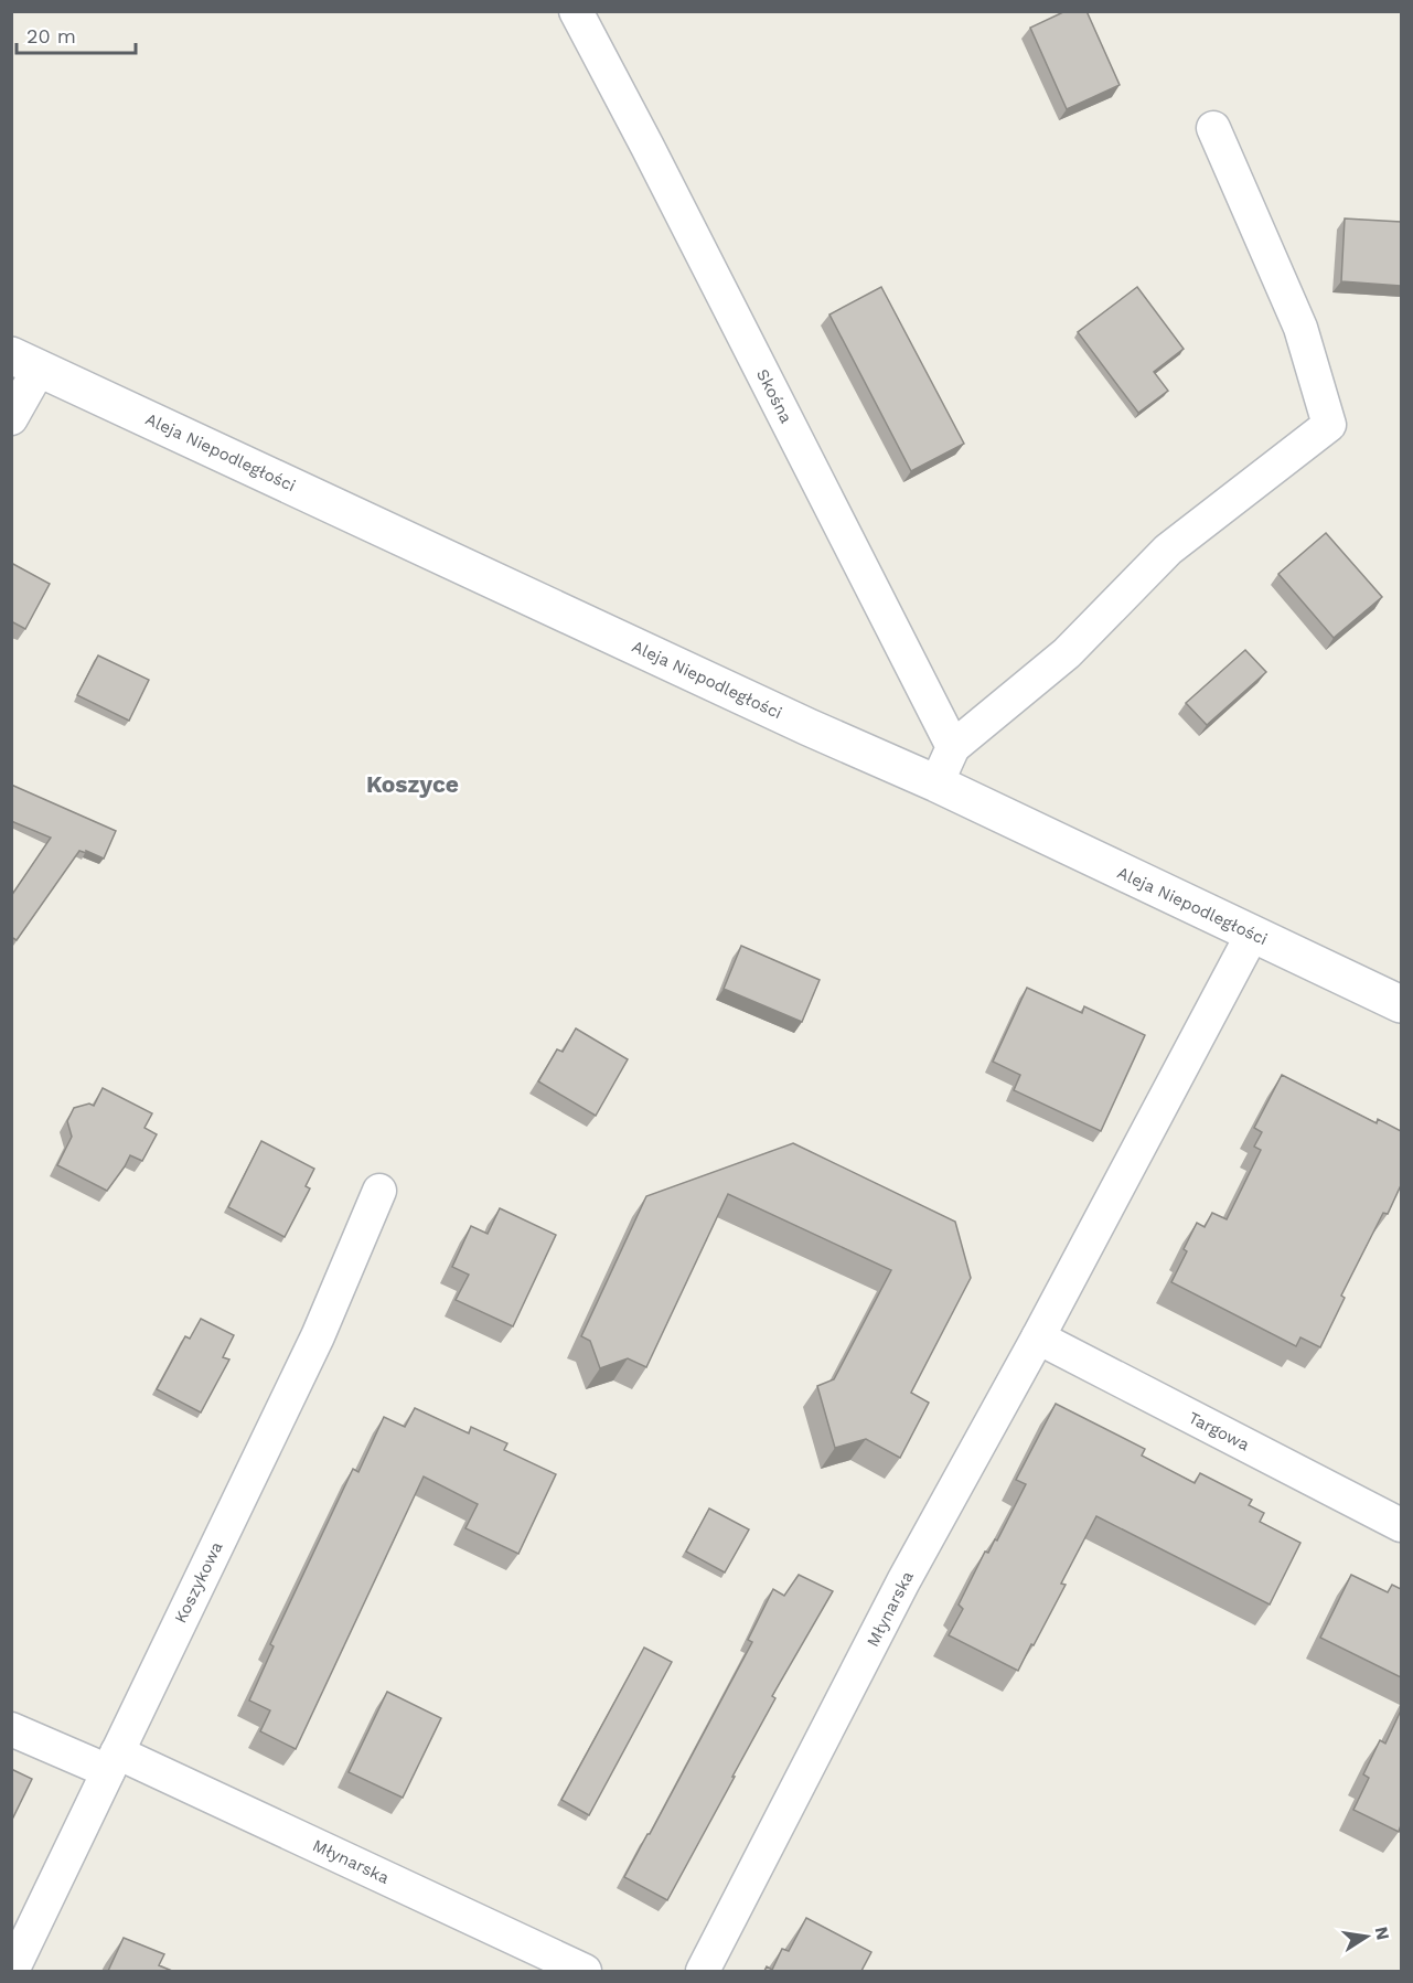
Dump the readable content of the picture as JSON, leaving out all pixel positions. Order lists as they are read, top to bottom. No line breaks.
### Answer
{"streets":{"street":["Skośna","Aleja Niepodległości","Targowa","Koszykowa","Młynarska"]},"crossings":[["Aleja Niepodległości","Młynarska"],["Targowa","Młynarska"],["Koszykowa","Młynarska"]],"districts":["Koszyce"],"scale_bar":"20 m","north":"right"}
